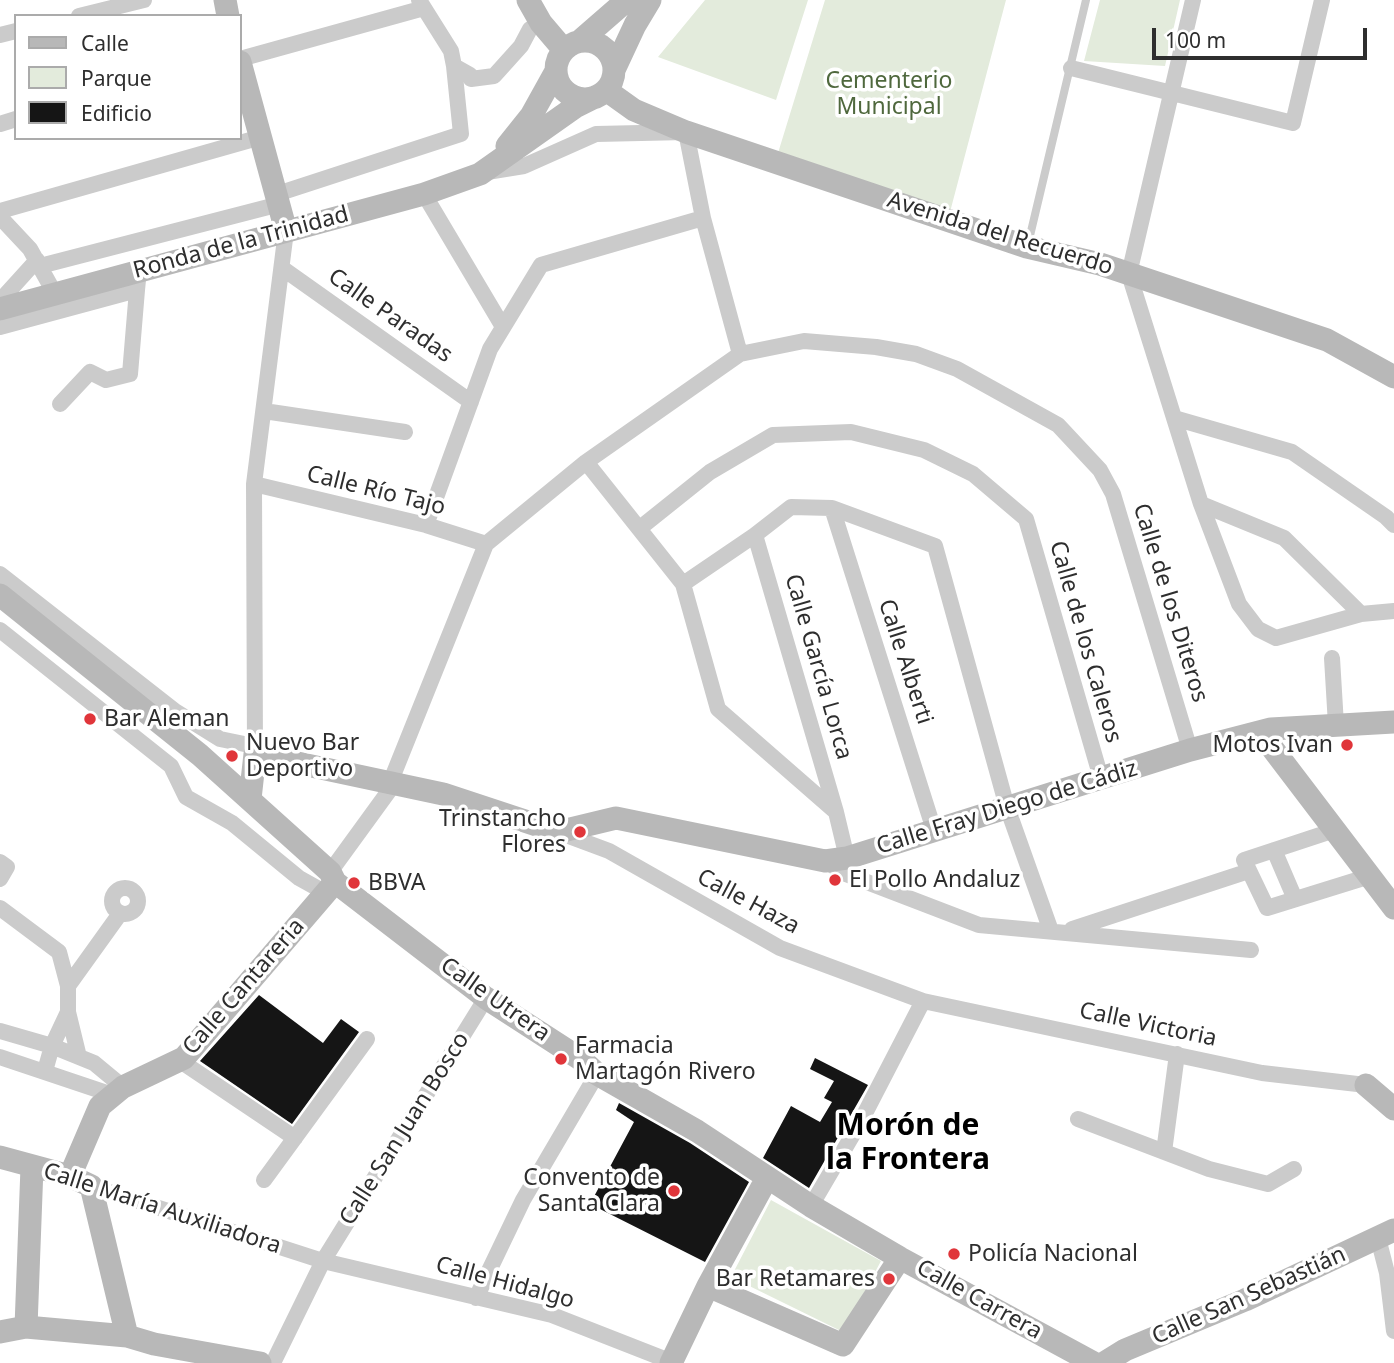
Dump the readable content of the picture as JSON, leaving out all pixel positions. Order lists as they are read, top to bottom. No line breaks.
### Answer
{"streets":{"street":["Avenida del Recuerdo","Ronda de la Trinidad","Calle Paradas","Calle Río Tajo","Calle de los Diteros","Calle de los Caleros","Calle Alberti","Calle García Lorca","Calle Fray Diego de Cádiz","Calle Haza","Calle Cantareria","Calle Utrera","Calle Victoria","Calle San Juan Bosco","Calle María Auxiliadora","Calle Hidalgo","Calle San Sebastián","Calle Carrera"]},"crossings":[["Avenida del Recuerdo","Ronda de la Trinidad"],["Calle de los Diteros","Calle Fray Diego de Cádiz"],["Calle de los Caleros","Calle Fray Diego de Cádiz"],["Calle Alberti","Calle Fray Diego de Cádiz"],["Calle García Lorca","Calle Fray Diego de Cádiz"],["Calle Fray Diego de Cádiz","Calle Haza"],["Calle Haza","Calle Victoria"],["Calle Cantareria","Calle Utrera"],["Calle Cantareria","Calle María Auxiliadora"],["Calle Utrera","Calle San Juan Bosco"],["Calle Utrera","Calle Carrera"],["Calle San Juan Bosco","Calle María Auxiliadora"],["Calle San Juan Bosco","Calle Hidalgo"],["Calle María Auxiliadora","Calle Hidalgo"]],"districts":["Morón de la Frontera"],"parks":["Cementerio Municipal"],"places":["Bar Aleman","Motos Ivan","Nuevo Bar Deportivo","Trinstancho Flores","El Pollo Andaluz","BBVA","Farmacia Martagón Rivero","Convento de Santa Clara","Policía Nacional","Bar Retamares"],"legend":["Calle","Parque","Edificio"],"scale_bar":"100 m"}
